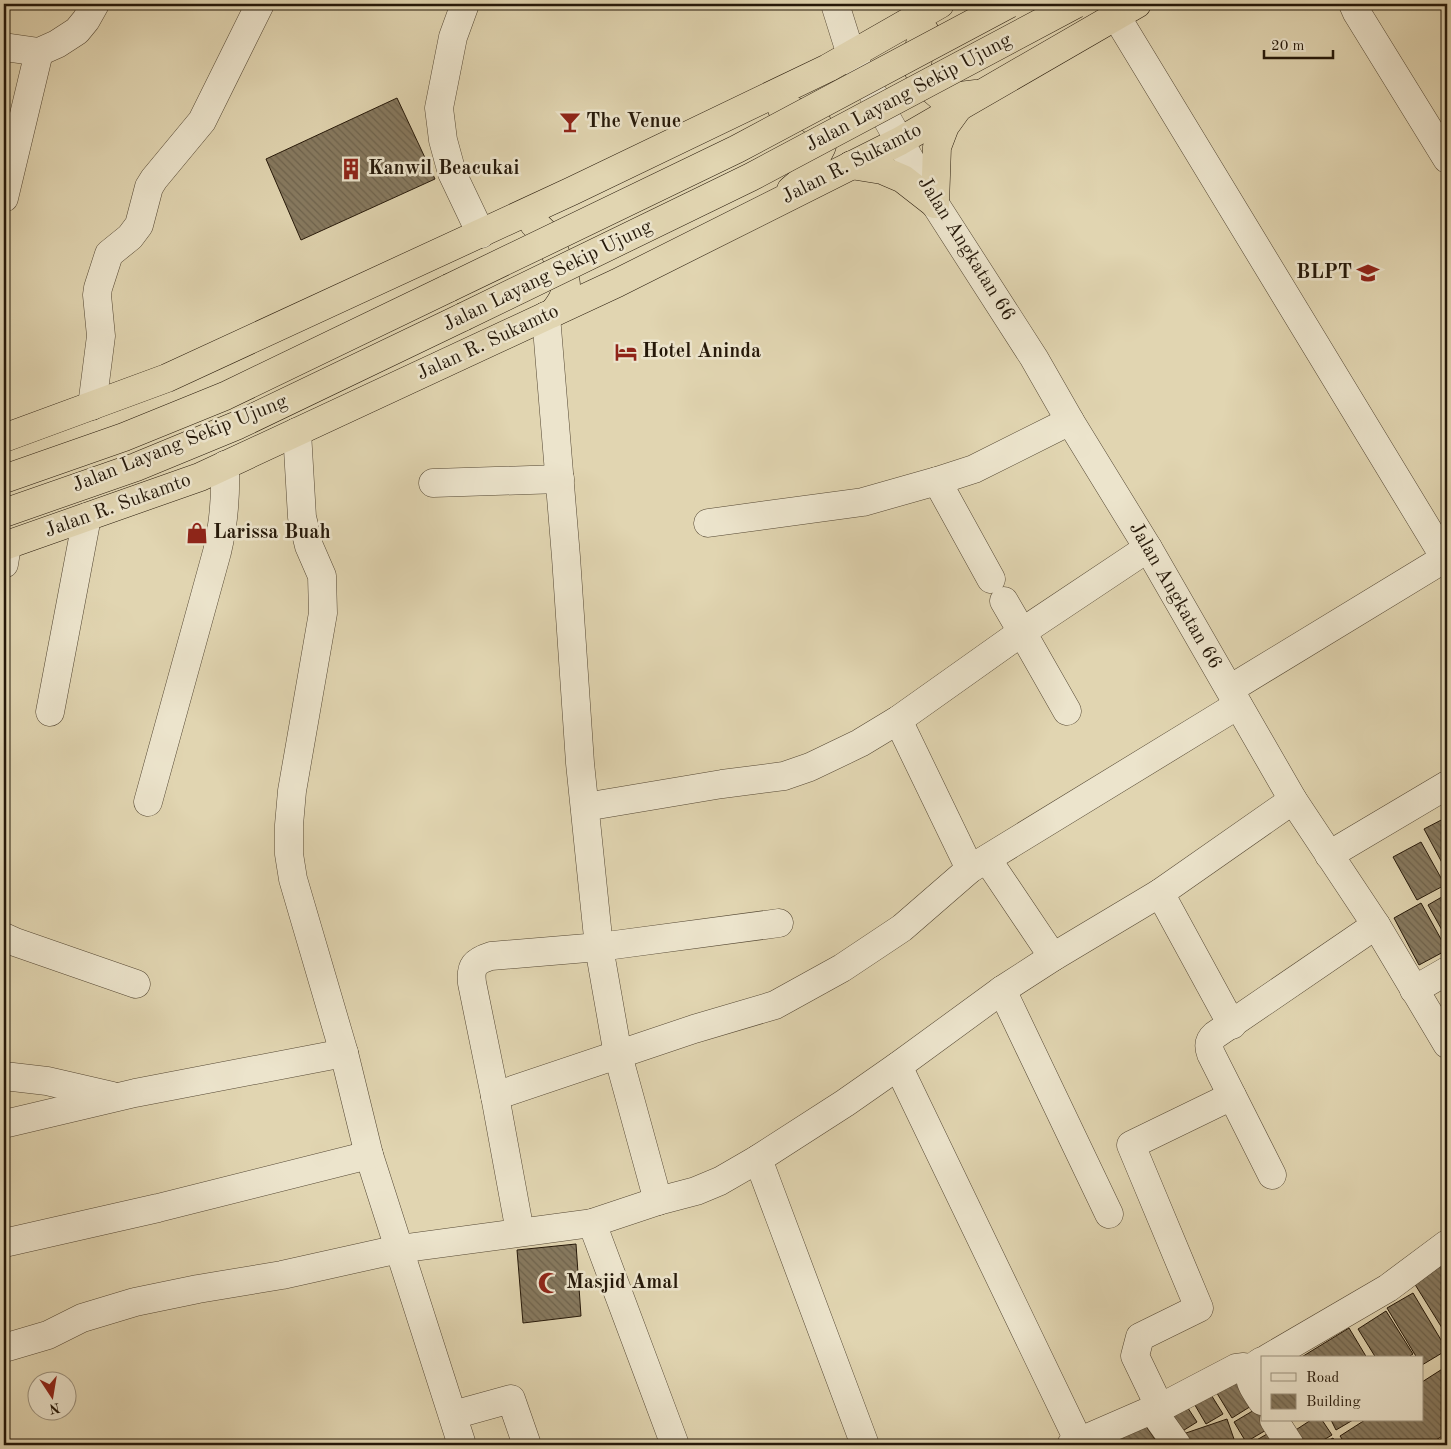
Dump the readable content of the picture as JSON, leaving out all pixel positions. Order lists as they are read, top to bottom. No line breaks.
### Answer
{"streets":{"highway":["Jalan Layang Sekip Ujung","Jalan R. Sukamto"],"street":["Jalan Angkatan 66"]},"crossings":[["Jalan R. Sukamto","Jalan Angkatan 66"]],"places":{"bar":["The Venue"],"building":["Kanwil Beacukai"],"school or university":["BLPT"],"hotel":["Hotel Aninda"],"shop":["Larissa Buah"],"mosque":["Masjid Amal"]},"legend":["Road","Building"],"scale_bar":"20 m","north":"bottom"}
